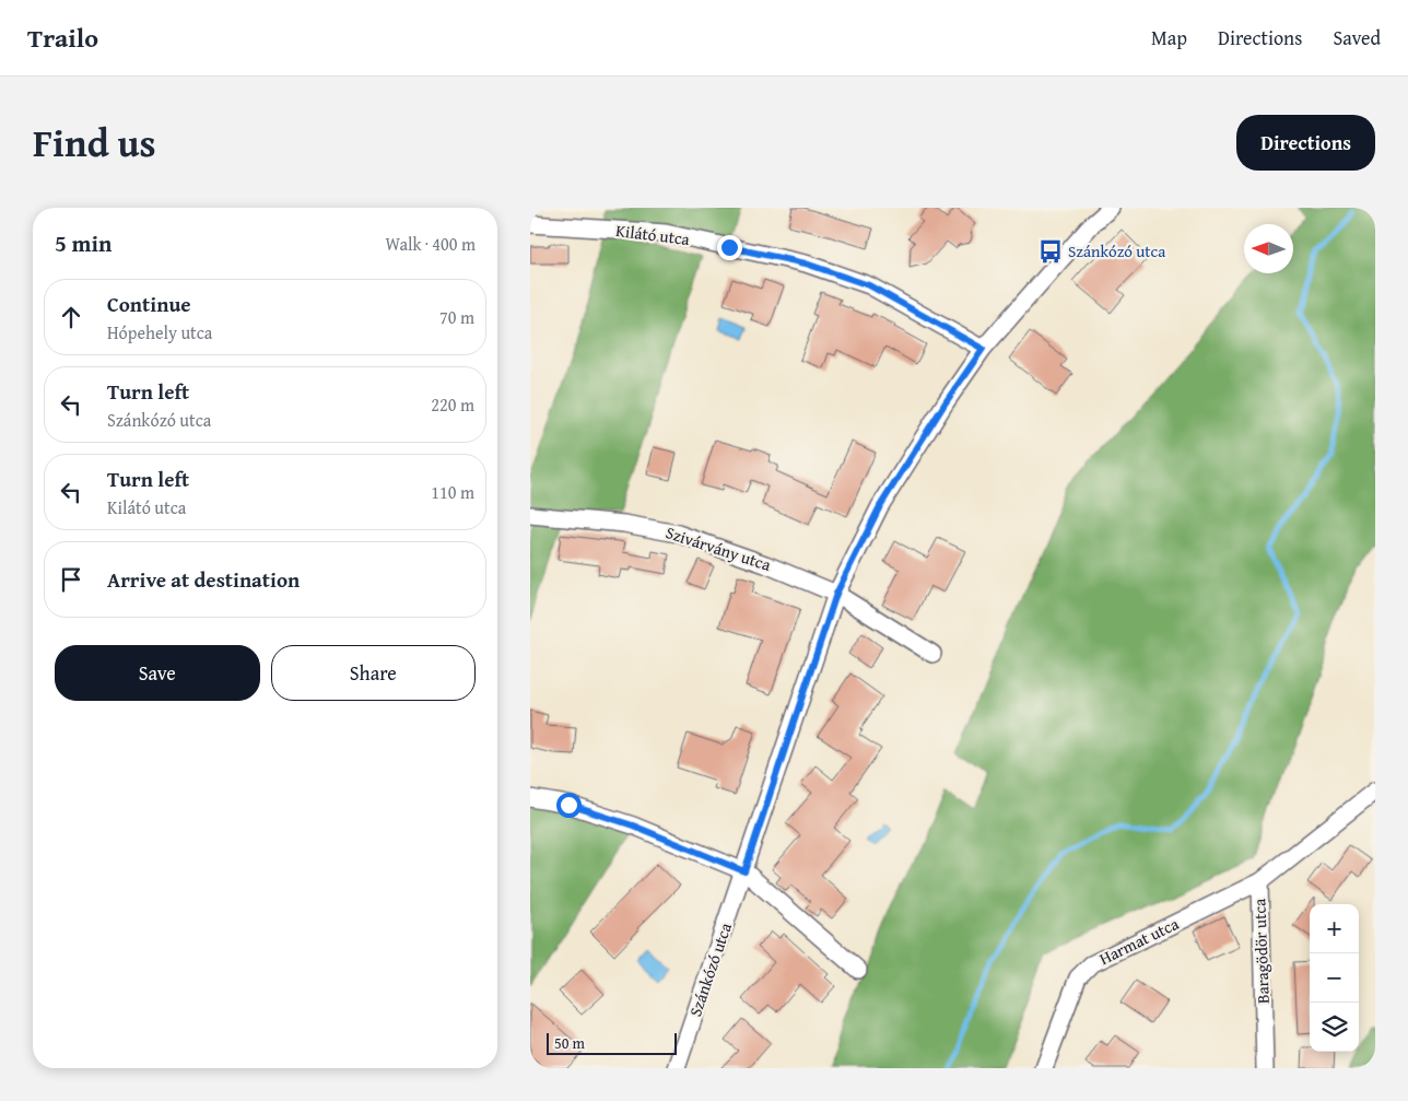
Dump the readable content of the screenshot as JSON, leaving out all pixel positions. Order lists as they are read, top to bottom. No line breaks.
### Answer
{"streets":{"street":["Kilátó utca","Szivárvány utca","Harmat utca","Baragödör utca","Szánkózó utca"]},"crossings":[["Kilátó utca","Szánkózó utca"],["Szivárvány utca","Szánkózó utca"],["Harmat utca","Baragödör utca"]],"places":{"bus stop":["Szánkózó utca"]},"scale_bar":"50 m","north":"left","page":{"header":"Trailo","nav":["Map","Directions","Saved"],"title":"Find us","buttons":["Directions",["Save","Share"]],"heading":["5 min","Walk · 400 m"],"list":[["Continue","Hópehely utca","70 m"],["Turn left","Szánkózó utca","220 m"],["Turn left","Kilátó utca","110 m"],"Arrive at destination"],"map_buttons":["+","−"],"scale":"50 m"}}
